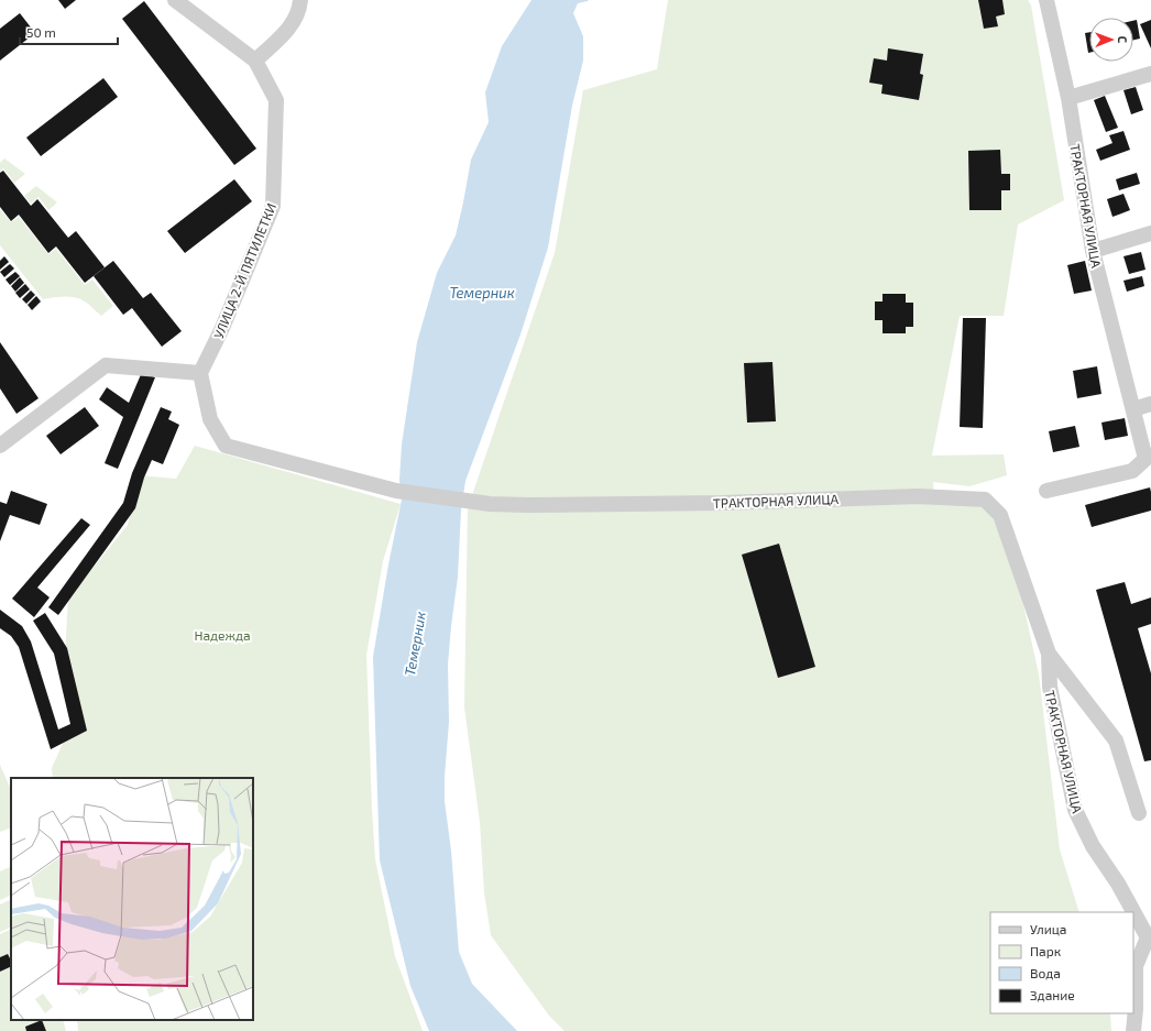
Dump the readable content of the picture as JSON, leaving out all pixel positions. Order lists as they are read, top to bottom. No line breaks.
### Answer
{"streets":{"street":["ТРАКТОРНАЯ УЛИЦА","УЛИЦА 2-Й ПЯТИЛЕТКИ"]},"crossings":[["ТРАКТОРНАЯ УЛИЦА","УЛИЦА 2-Й ПЯТИЛЕТКИ"]],"water":["Темерник"],"parks":["Надежда"],"legend":["Улица","Парк","Вода","Здание"],"scale_bar":"50 m","north":"right"}
